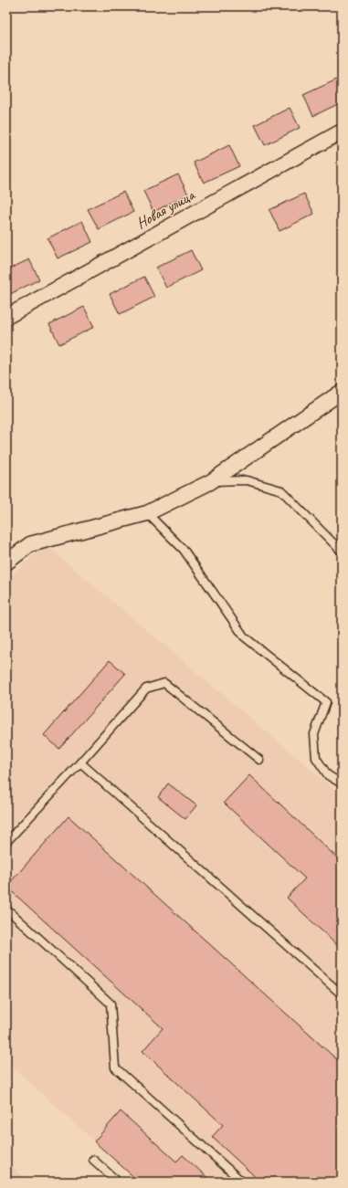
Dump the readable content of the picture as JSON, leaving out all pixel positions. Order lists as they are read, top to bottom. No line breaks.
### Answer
{"streets":{"street":["Новая улица"]}}
